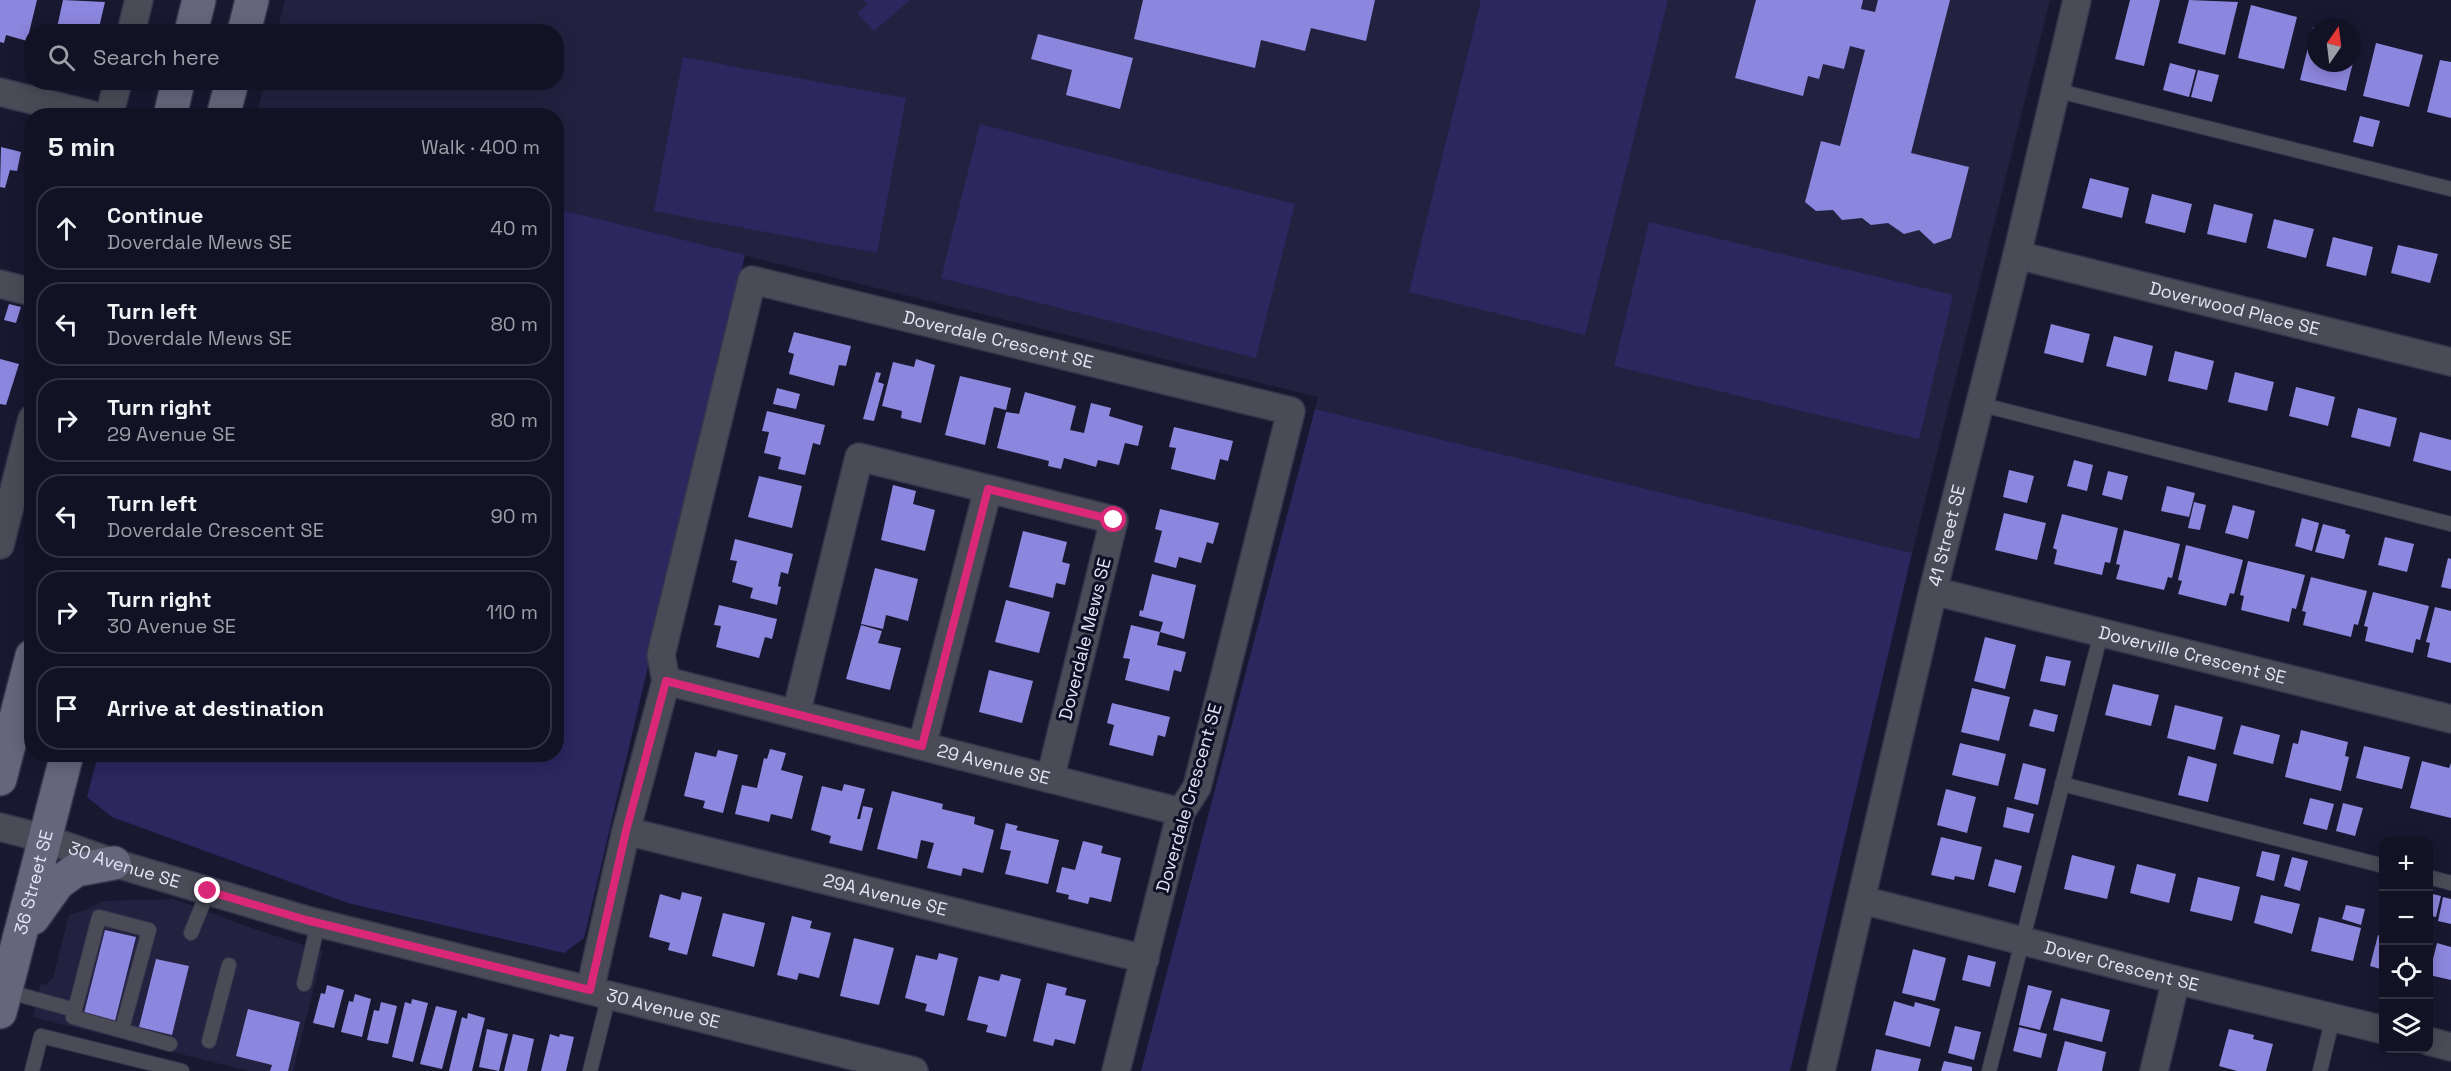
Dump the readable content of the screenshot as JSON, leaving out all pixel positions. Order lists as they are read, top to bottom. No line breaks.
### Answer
{"streets":{"main road":["36 Street SE"],"street":["Doverwood Place SE","Doverdale Crescent SE","41 Street SE","Doverdale Mews SE","Doverville Crescent SE","29 Avenue SE","30 Avenue SE","29A Avenue SE","Dover Crescent SE"]},"crossings":[["Doverwood Place SE","41 Street SE"],["Doverdale Crescent SE","29 Avenue SE"],["Doverdale Crescent SE","30 Avenue SE"],["Doverdale Crescent SE","29A Avenue SE"],["41 Street SE","Doverville Crescent SE"],["41 Street SE","Dover Crescent SE"],["Doverdale Mews SE","29 Avenue SE"],["30 Avenue SE","36 Street SE"]],"north":"top","page":{"search":"Search here","heading":["5 min","Walk · 400 m"],"list":[["Continue","Doverdale Mews SE","40 m"],["Turn left","Doverdale Mews SE","80 m"],["Turn right","29 Avenue SE","80 m"],["Turn left","Doverdale Crescent SE","90 m"],["Turn right","30 Avenue SE","110 m"],"Arrive at destination"],"map_buttons":["+","−"]}}
